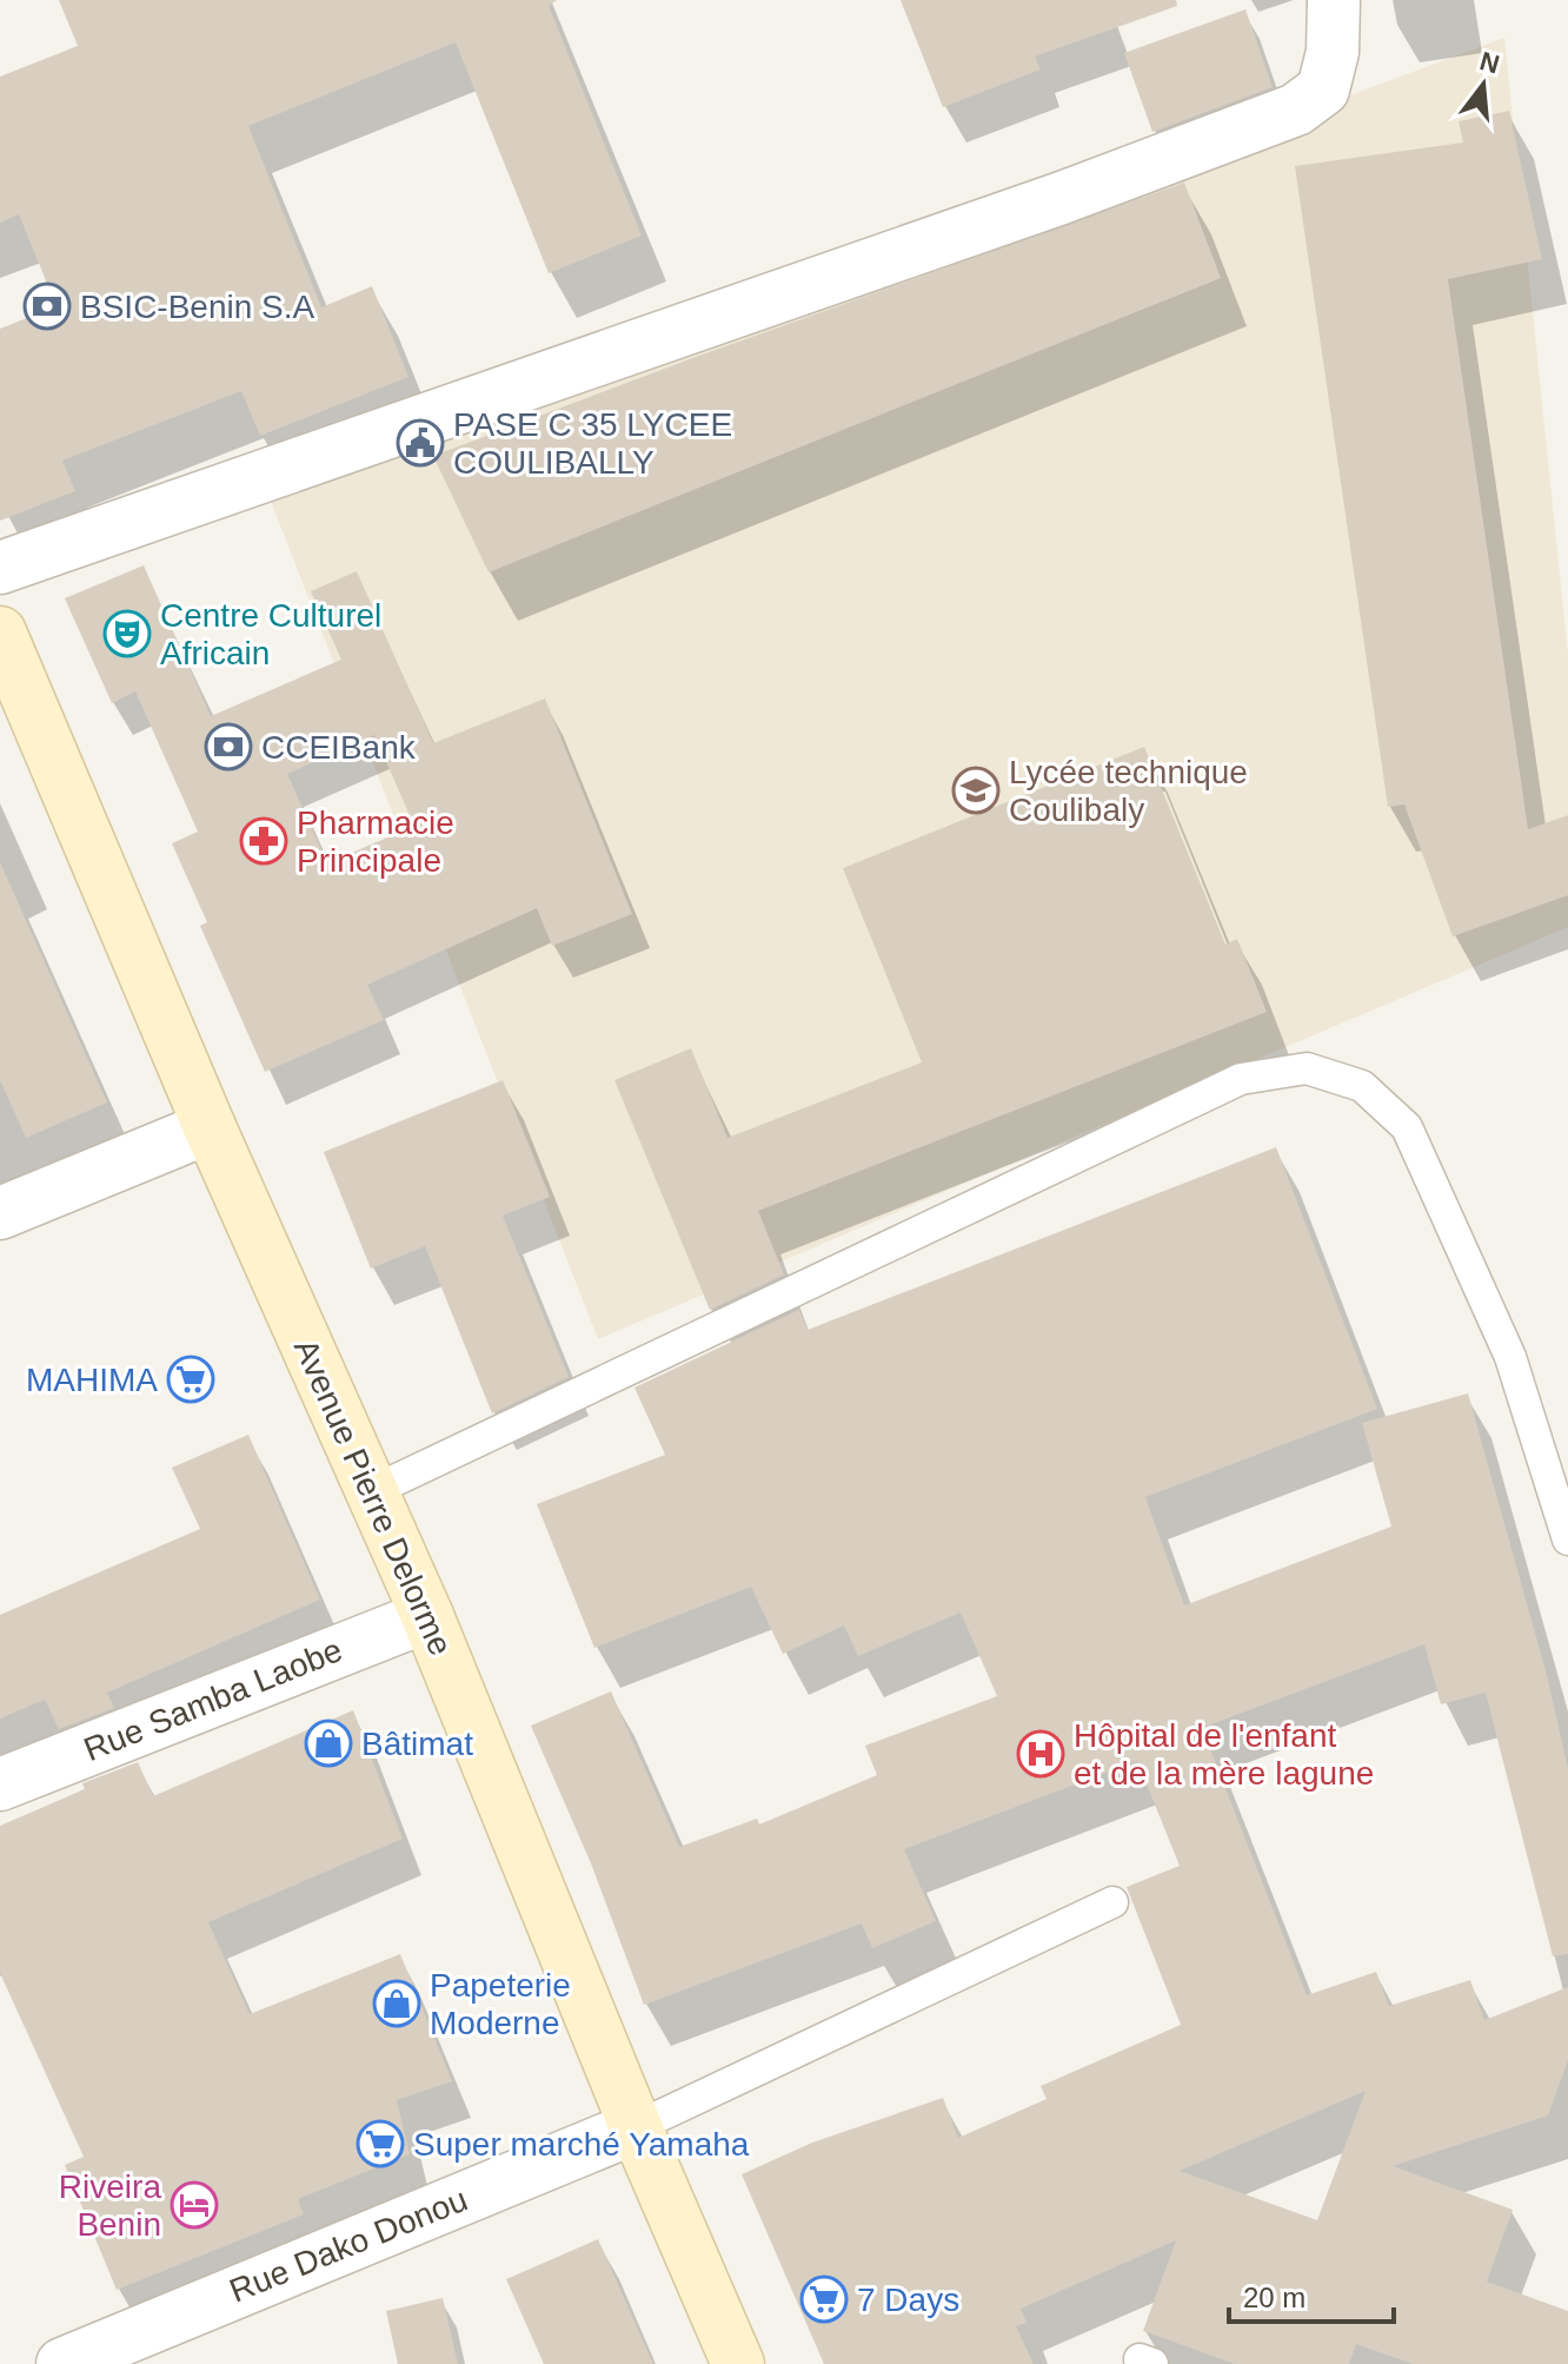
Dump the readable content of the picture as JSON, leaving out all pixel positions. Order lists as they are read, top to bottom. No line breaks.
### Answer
{"streets":{"main road":["Avenue Pierre Delorme"],"street":["Rue Samba Laobe","Rue Dako Donou"]},"crossings":[["Avenue Pierre Delorme","Rue Samba Laobe"],["Avenue Pierre Delorme","Rue Dako Donou"]],"places":{"bank":["BSIC-Benin S.A","CCEIBank"],"public building":["PASE C 35 LYCEE COULIBALLY"],"theatre":["Centre Culturel Africain"],"school or university":["Lycée technique Coulibaly"],"pharmacy":["Pharmacie Principale"],"supermarket":["MAHIMA","Super marché Yamaha","7 Days"],"shop":["Bâtimat","Papeterie Moderne"],"hospital":["Hôpital de l'enfant et de la mère lagune"],"hotel":["Riveira Benin"]},"scale_bar":"20 m","north":"top"}
